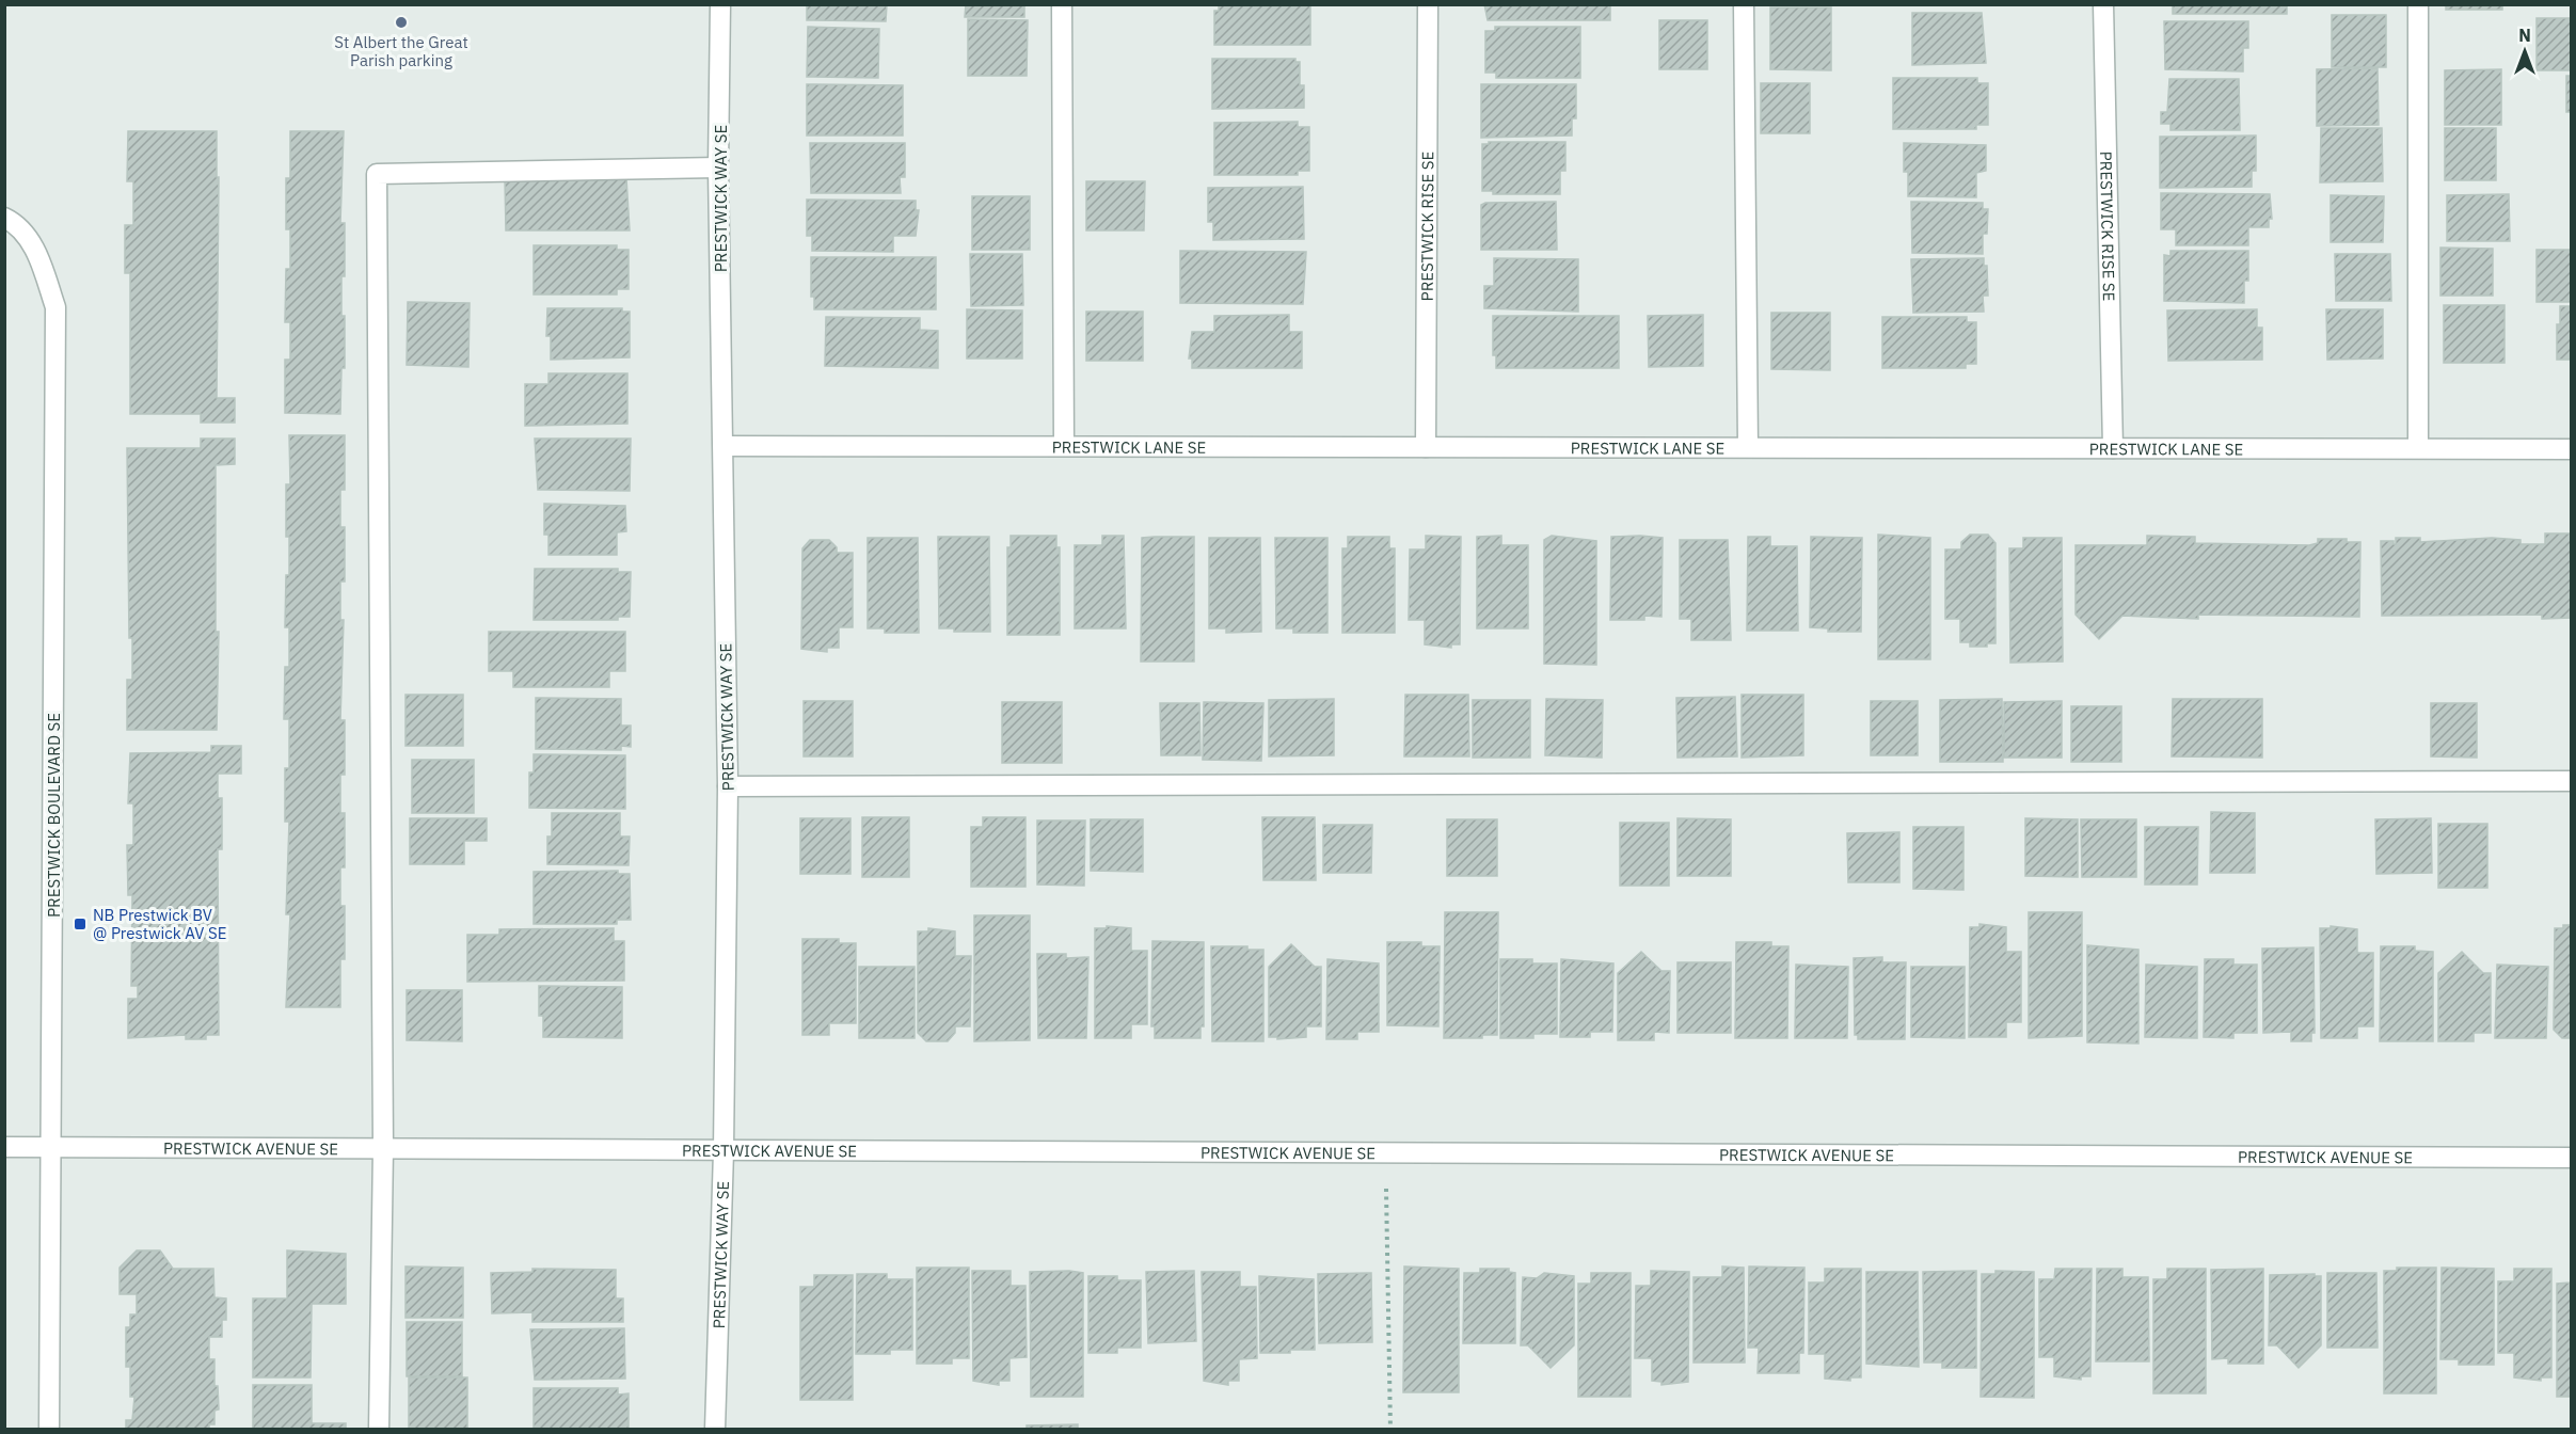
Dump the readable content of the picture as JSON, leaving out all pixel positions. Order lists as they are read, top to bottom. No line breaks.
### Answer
{"streets":{"street":["PRESTWICK WAY SE","PRESTWICK RISE SE","PRESTWICK LANE SE","PRESTWICK BOULEVARD SE","PRESTWICK AVENUE SE"]},"crossings":[["PRESTWICK WAY SE","PRESTWICK LANE SE"],["PRESTWICK WAY SE","PRESTWICK AVENUE SE"],["PRESTWICK RISE SE","PRESTWICK LANE SE"],["PRESTWICK BOULEVARD SE","PRESTWICK AVENUE SE"]],"places":{"other":["St Albert the Great Parish parking"],"transit":["NB Prestwick BV @ Prestwick AV SE"]},"north":"top"}
